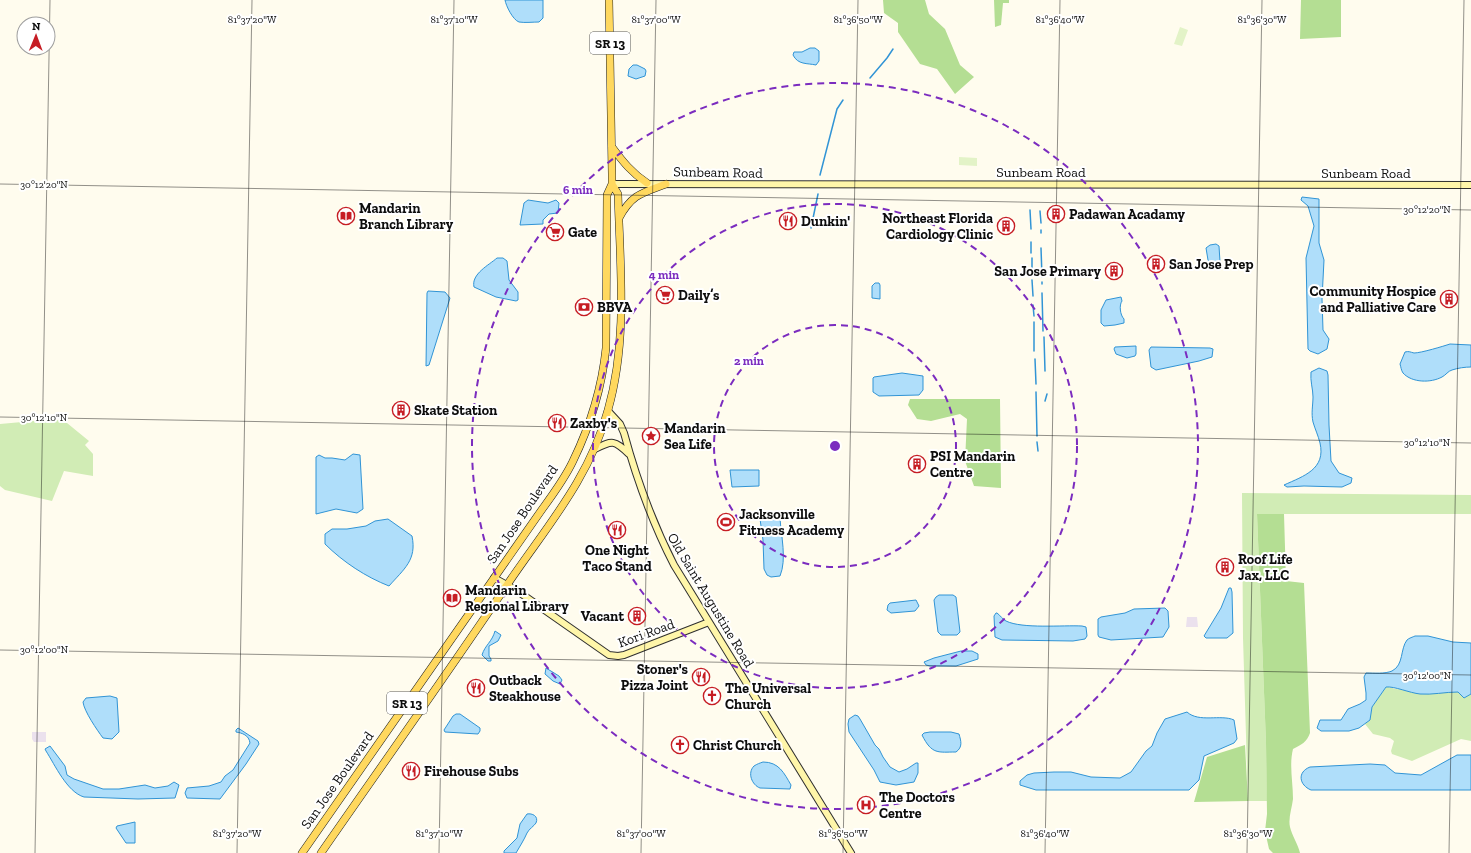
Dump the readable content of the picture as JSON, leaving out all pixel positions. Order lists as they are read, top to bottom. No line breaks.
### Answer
{"streets":{"main road":["SR 13","San Jose Boulevard"],"street":["Sunbeam Road","Old Saint Augustine Road","Kori Road"]},"crossings":[["Sunbeam Road","San Jose Boulevard"],["San Jose Boulevard","Old Saint Augustine Road"],["San Jose Boulevard","Kori Road"],["Old Saint Augustine Road","Kori Road"]],"places":{"building":["Padawan Acadamy","Northeast Florida Cardiology Clinic","San Jose Prep","San Jose Primary","Community Hospice and Palliative Care","Skate Station","PSI Mandarin Centre","Roof Life Jax, LLC","Vacant"],"library":["Mandarin Branch Library","Mandarin Regional Library"],"restaurant":["Dunkin'","Zaxby's","One Night Taco Stand","Stoner's Pizza Joint","Outback Steakhouse","Firehouse Subs"],"supermarket":["Gate","Daily’s"],"bank":["BBVA"],"place":["Mandarin Sea Life"],"sports":["Jacksonville Fitness Academy"],"church":["The Universal Church","Christ Church"],"hospital":["The Doctors Centre"]},"north":"top","coordinates":["81°37'20\"W","81°37'10\"W","81°37'00\"W","81°36'50\"W","81°36'40\"W","81°36'30\"W","30°12'20\"N","30°12'10\"N","30°12'00\"N"],"rings":["6 min","4 min","2 min"]}
